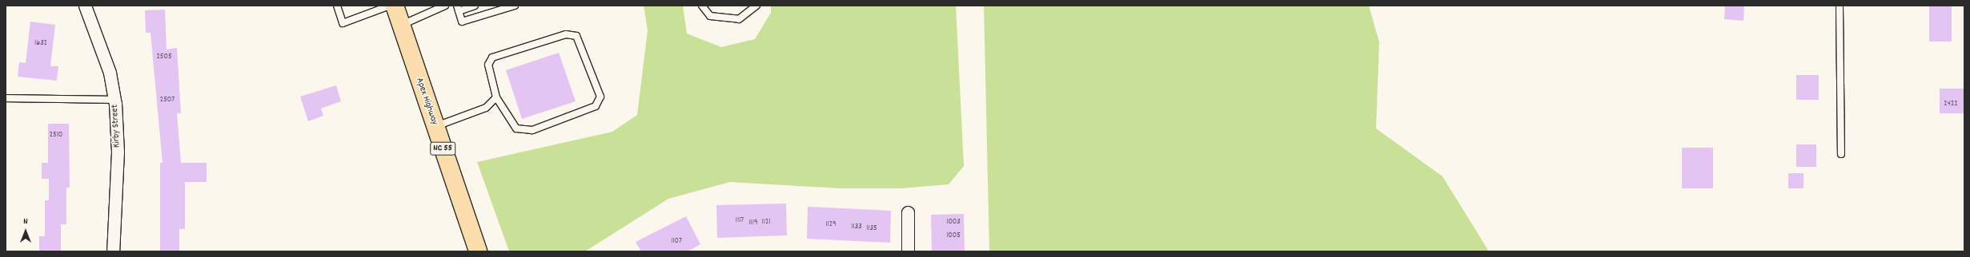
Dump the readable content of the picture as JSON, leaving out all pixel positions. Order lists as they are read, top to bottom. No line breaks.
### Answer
{"streets":{"main road":["Apex Highway","NC 55"],"street":["Kirby Street"]},"house_numbers":["1632","2505","2507","2422","2510","1117","1121","1003","1119","1129","1133","1135","1005","1107"],"north":"top"}
